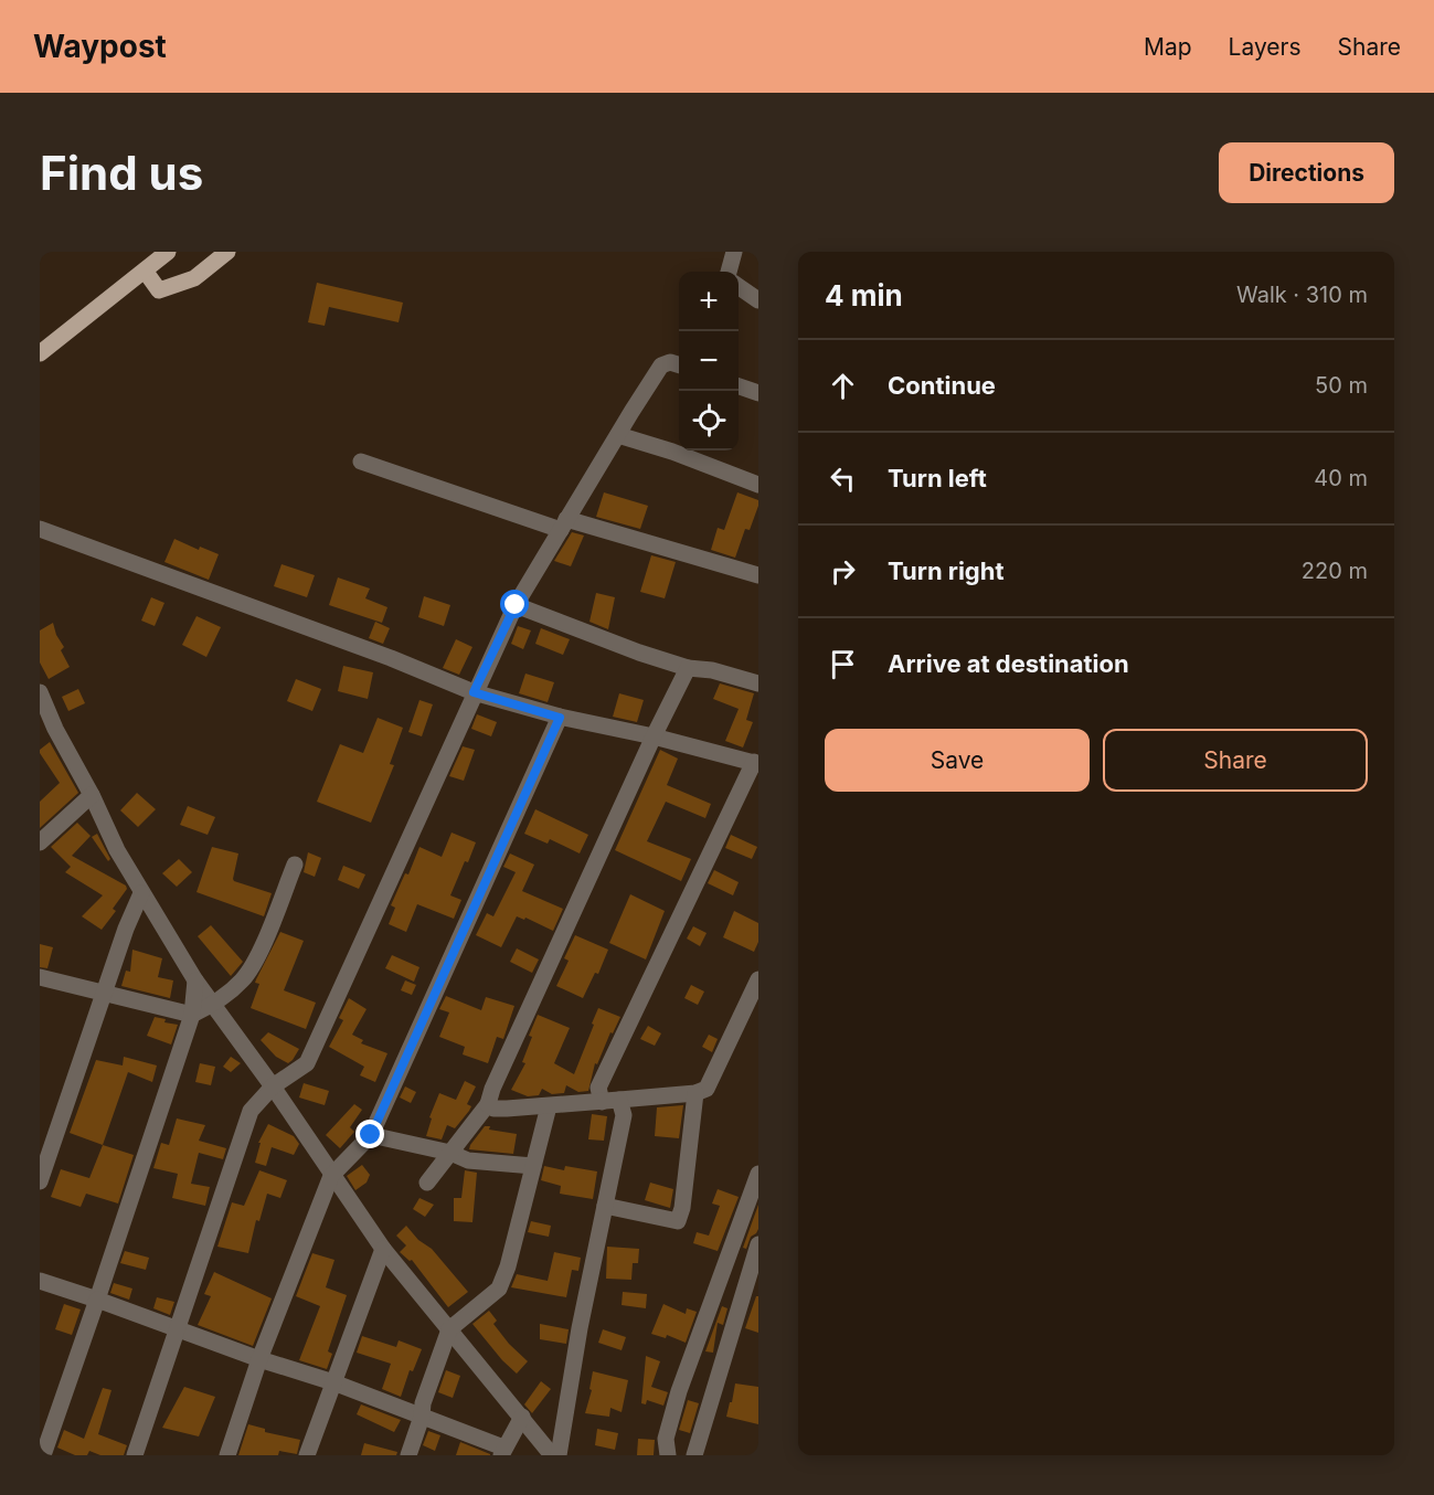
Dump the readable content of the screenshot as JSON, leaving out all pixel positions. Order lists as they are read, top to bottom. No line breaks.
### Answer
{"page":{"header":"Waypost","nav":["Map","Layers","Share"],"buttons":["Directions",["Save","Share"]],"title":"Find us","heading":["4 min","Walk · 310 m"],"map_buttons":["+","−"],"list":[["Continue","50 m"],["Turn left","40 m"],["Turn right","220 m"],"Arrive at destination"]}}
